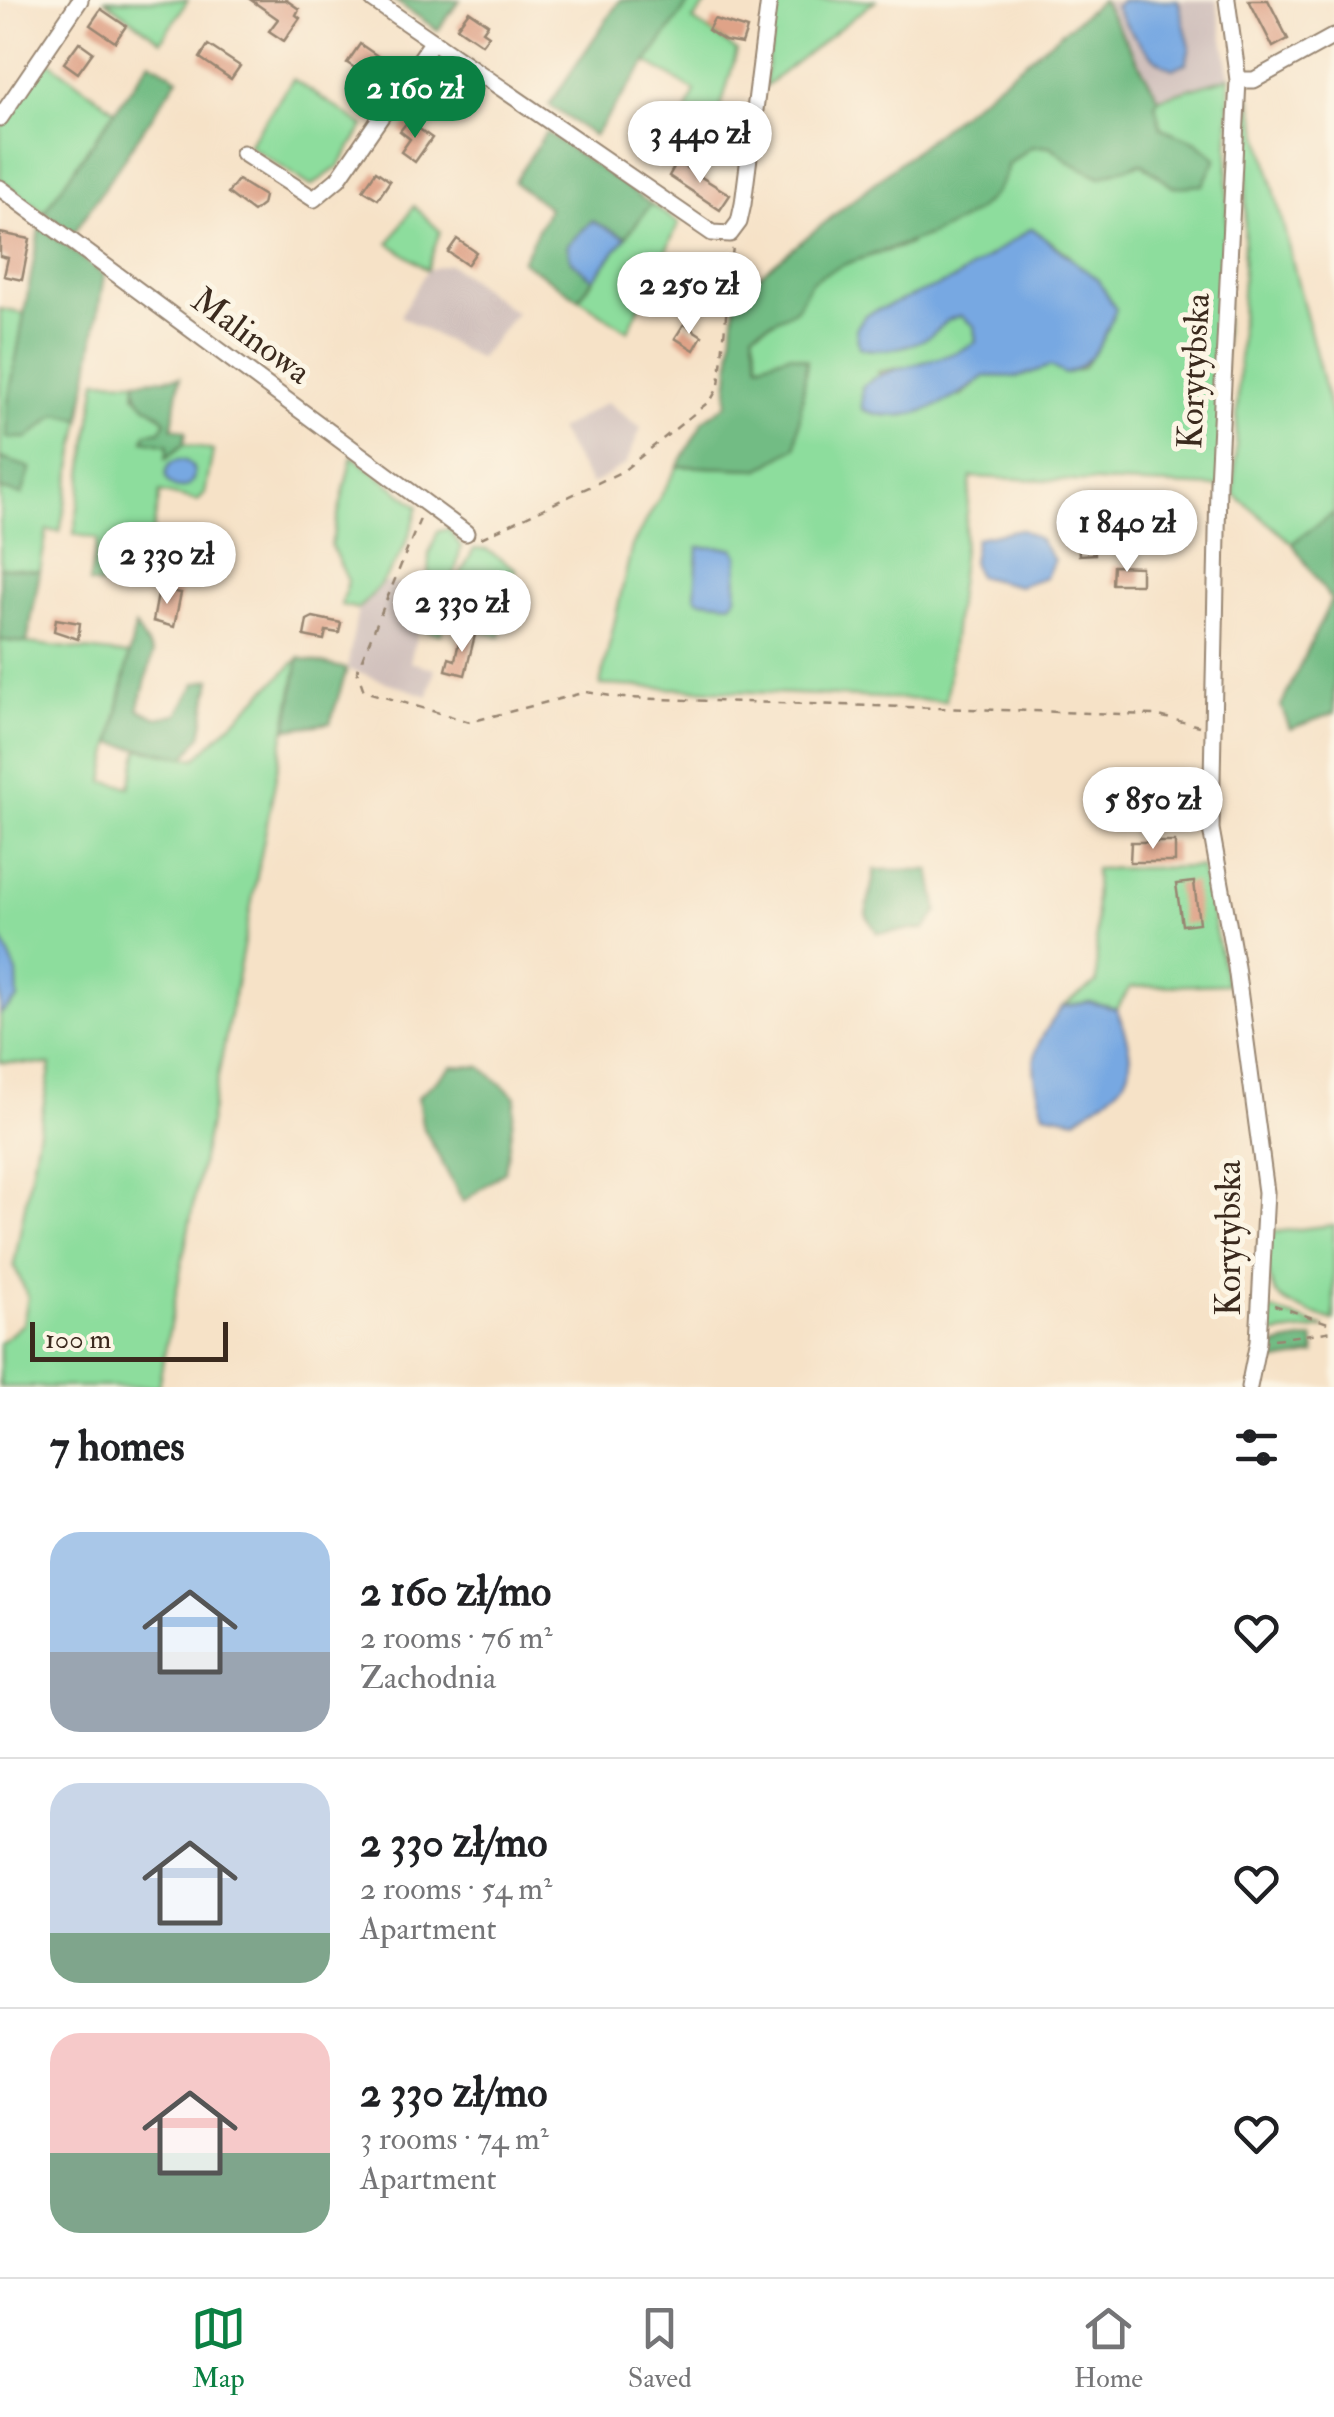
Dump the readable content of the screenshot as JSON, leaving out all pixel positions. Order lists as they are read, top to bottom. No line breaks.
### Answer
{"streets":{"street":["Malinowa","Korytybska"]},"scale_bar":"100 m","page":{"price":["2 160 zł","3 440 zł","2 250 zł","1 840 zł","2 330 zł","2 330 zł","5 850 zł"],"scale":"100 m","heading":"7 homes","list":[{"name":"2 160 zł/mo","note":"2 rooms · 76 m² · Zachodnia"},{"name":"2 330 zł/mo","note":"2 rooms · 54 m² · Apartment"},{"name":"2 330 zł/mo","note":"3 rooms · 74 m² · Apartment"}],"tabs":["Map","Saved","Home"]}}
